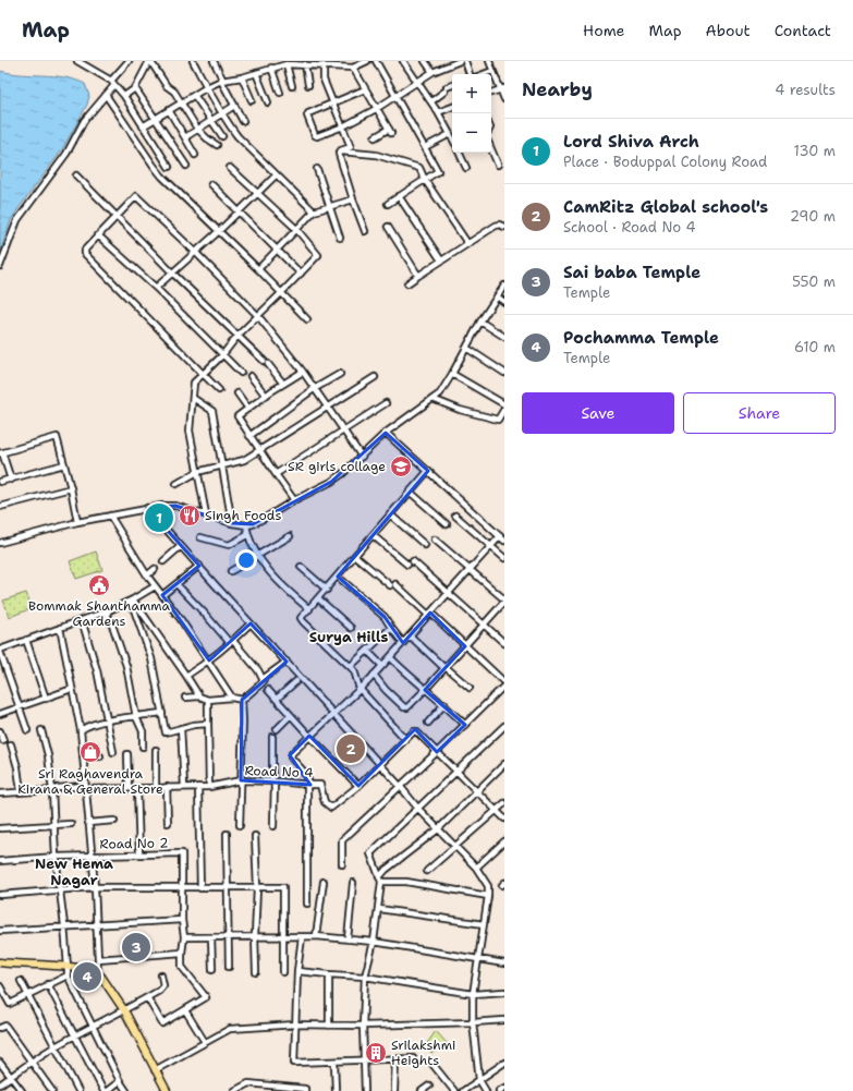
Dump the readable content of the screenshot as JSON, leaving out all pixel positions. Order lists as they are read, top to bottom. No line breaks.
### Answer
{"streets":{"street":["Road No 4","Road No 2"]},"districts":["Surya Hills","New Hema Nagar"],"places":{"school or university":["SR girls collage"],"restaurant":["Singh Foods"],"public building":["Bommak Shanthamma Gardens"],"shop":["Sri Raghavendra Kirana & General Store"],"building":["Srilakshmi Heights"]},"page":{"header":"Map","nav":["Home","Map","About","Contact"],"heading":["Nearby","4 results"],"map_buttons":["+","−"],"list":[{"mark":"1","name":"Lord Shiva Arch","note":"Place · Boduppal Colony Road","value":"130 m"},{"mark":"2","name":"CamRitz Global school's","note":"School · Road No 4","value":"290 m"},{"mark":"3","name":"Sai baba Temple","note":"Temple","value":"550 m"},{"mark":"4","name":"Pochamma Temple","note":"Temple","value":"610 m"}],"buttons":["Save","Share"],"pins":["1","2","3","4"]}}
